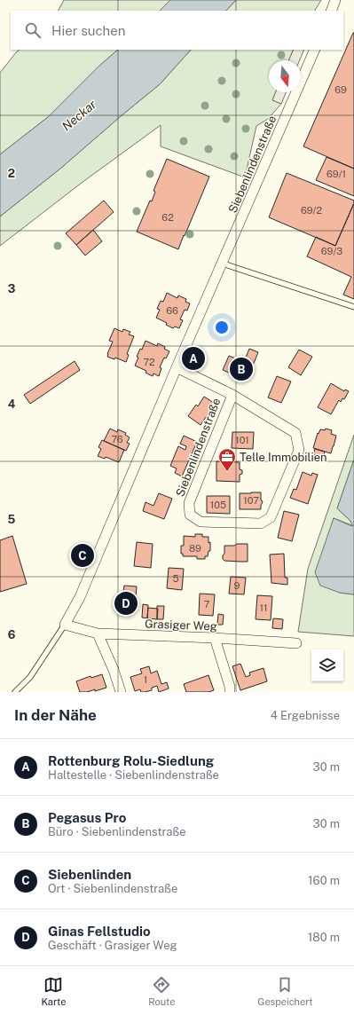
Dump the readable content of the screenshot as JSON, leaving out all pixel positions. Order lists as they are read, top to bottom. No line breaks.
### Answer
{"streets":{"street":["Siebenlindenstraße","Grasiger Weg"]},"crossings":[["Siebenlindenstraße","Grasiger Weg"]],"water":["Neckar"],"places":{"office":["Telle Immobilien"]},"house_numbers":["69","69/1","69/2","62","69/3","66","72","76","101","107","105","89","5","9","7","11","1"],"north":"bottom","page":{"search":"Hier suchen","pins":["A","B","C","D"],"heading":["In der Nähe","4 Ergebnisse"],"list":[{"mark":"A","name":"Rottenburg Rolu-Siedlung","note":"Haltestelle · Siebenlindenstraße","value":"30 m"},{"mark":"B","name":"Pegasus Pro","note":"Büro · Siebenlindenstraße","value":"30 m"},{"mark":"C","name":"Siebenlinden","note":"Ort · Siebenlindenstraße","value":"160 m"},{"mark":"D","name":"Ginas Fellstudio","note":"Geschäft · Grasiger Weg","value":"180 m"}],"nav":["Karte","Route","Gespeichert"]},"grid":{"rows":["2","3","4","5","6"]}}
